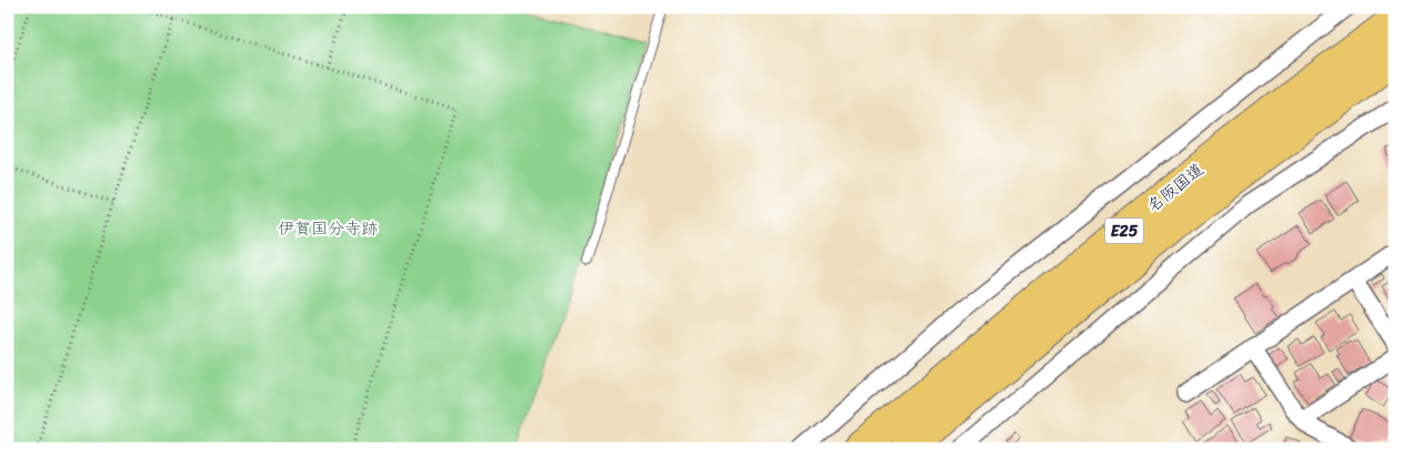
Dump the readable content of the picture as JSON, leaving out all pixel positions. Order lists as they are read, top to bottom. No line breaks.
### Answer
{"streets":{"highway":["名阪国道","E25"]},"parks":["伊賀国分寺跡"]}
